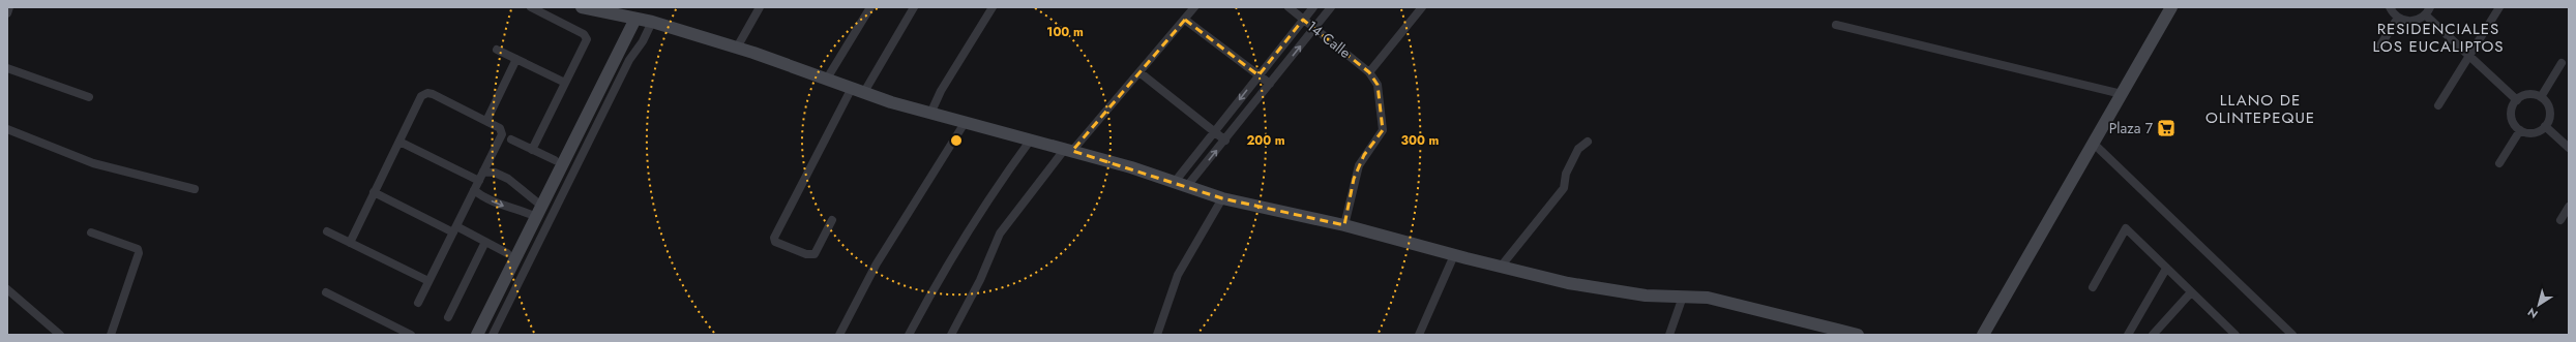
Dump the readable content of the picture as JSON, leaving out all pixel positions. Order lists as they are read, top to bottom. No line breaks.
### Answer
{"streets":{"street":["14 Calle"]},"districts":["RESIDENCIALES LOS EUCALIPTOS","LLANO DE OLINTEPEQUE"],"places":{"supermarket":["Plaza 7"]},"north":"bottom left","rings":["100 m","200 m","300 m"]}
